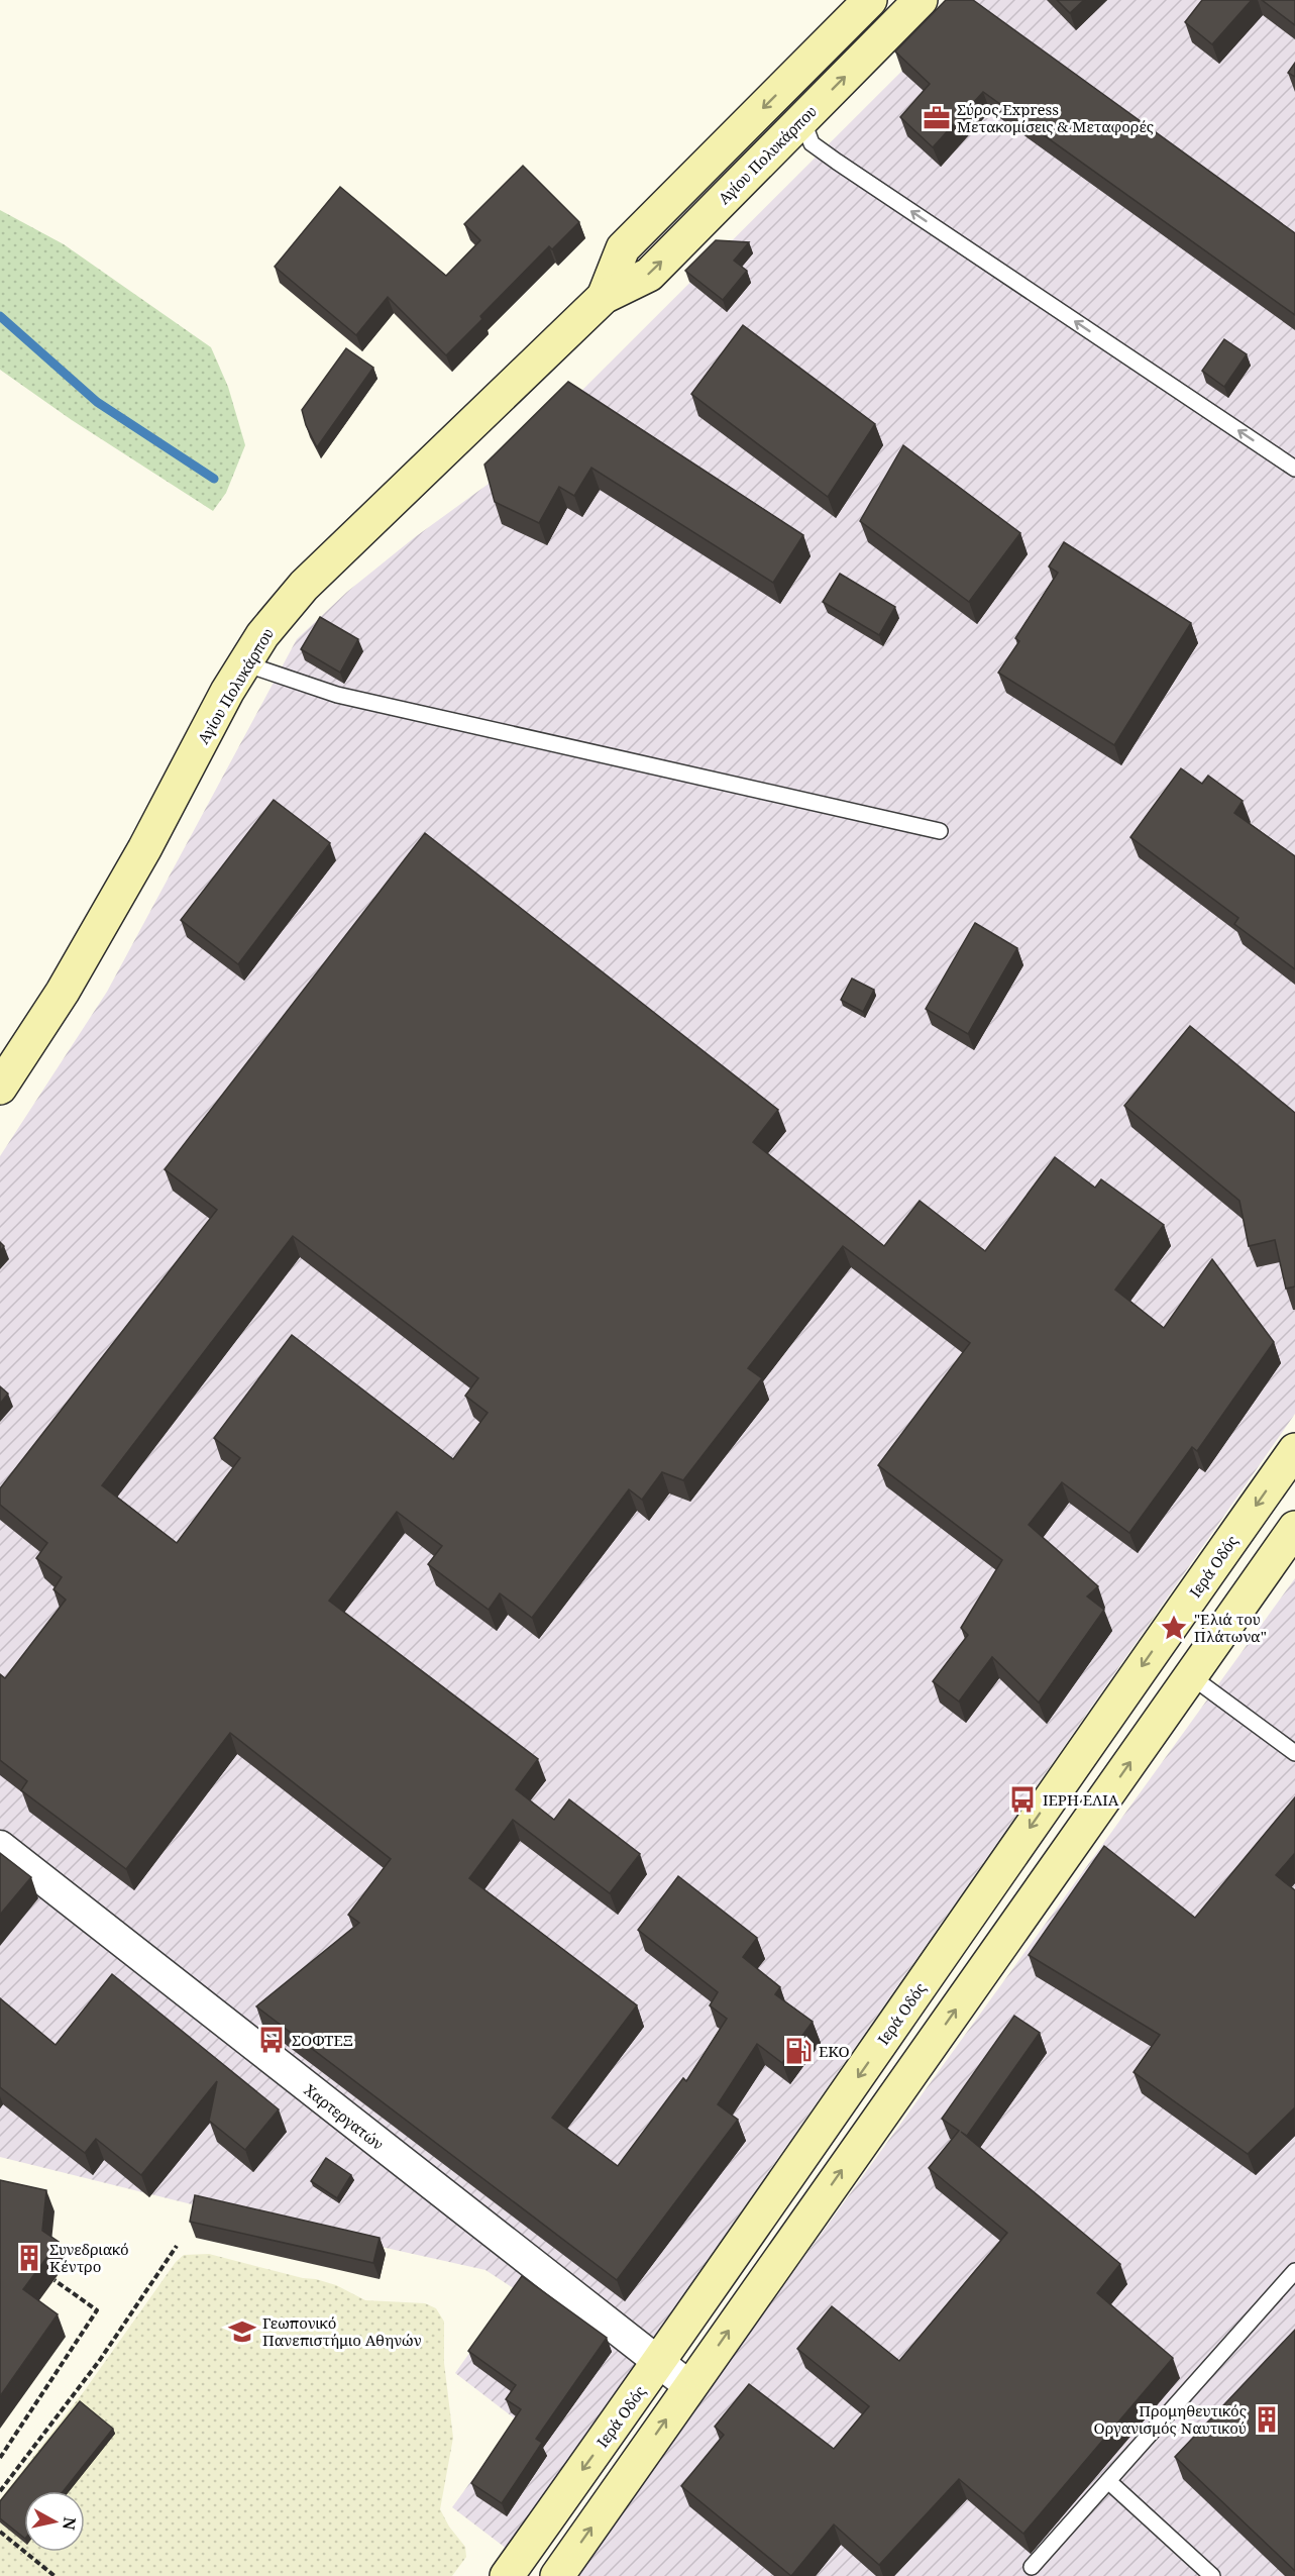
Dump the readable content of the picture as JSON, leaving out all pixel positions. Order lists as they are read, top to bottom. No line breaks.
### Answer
{"streets":{"main road":["Αγίου Πολυκάρπου","Ιερά Οδός"],"street":["Χαρτεργατών"]},"crossings":[["Ιερά Οδός","Χαρτεργατών"]],"places":{"office":["Σύρος Express Μετακομίσεις & Μεταφορές"],"place":["\"Ελιά του Πλάτωνα\""],"bus stop":["ΙΕΡΗ ΕΛΙΑ","ΣΟΦΤΕΞ"],"fuel station":["EKO"],"building":["Συνεδριακό Κέντρο","Προμηθευτικός Οργανισμός Ναυτικού"],"school or university":["Γεωπονικό Πανεπιστήμιο Αθηνών"]},"north":"right"}
